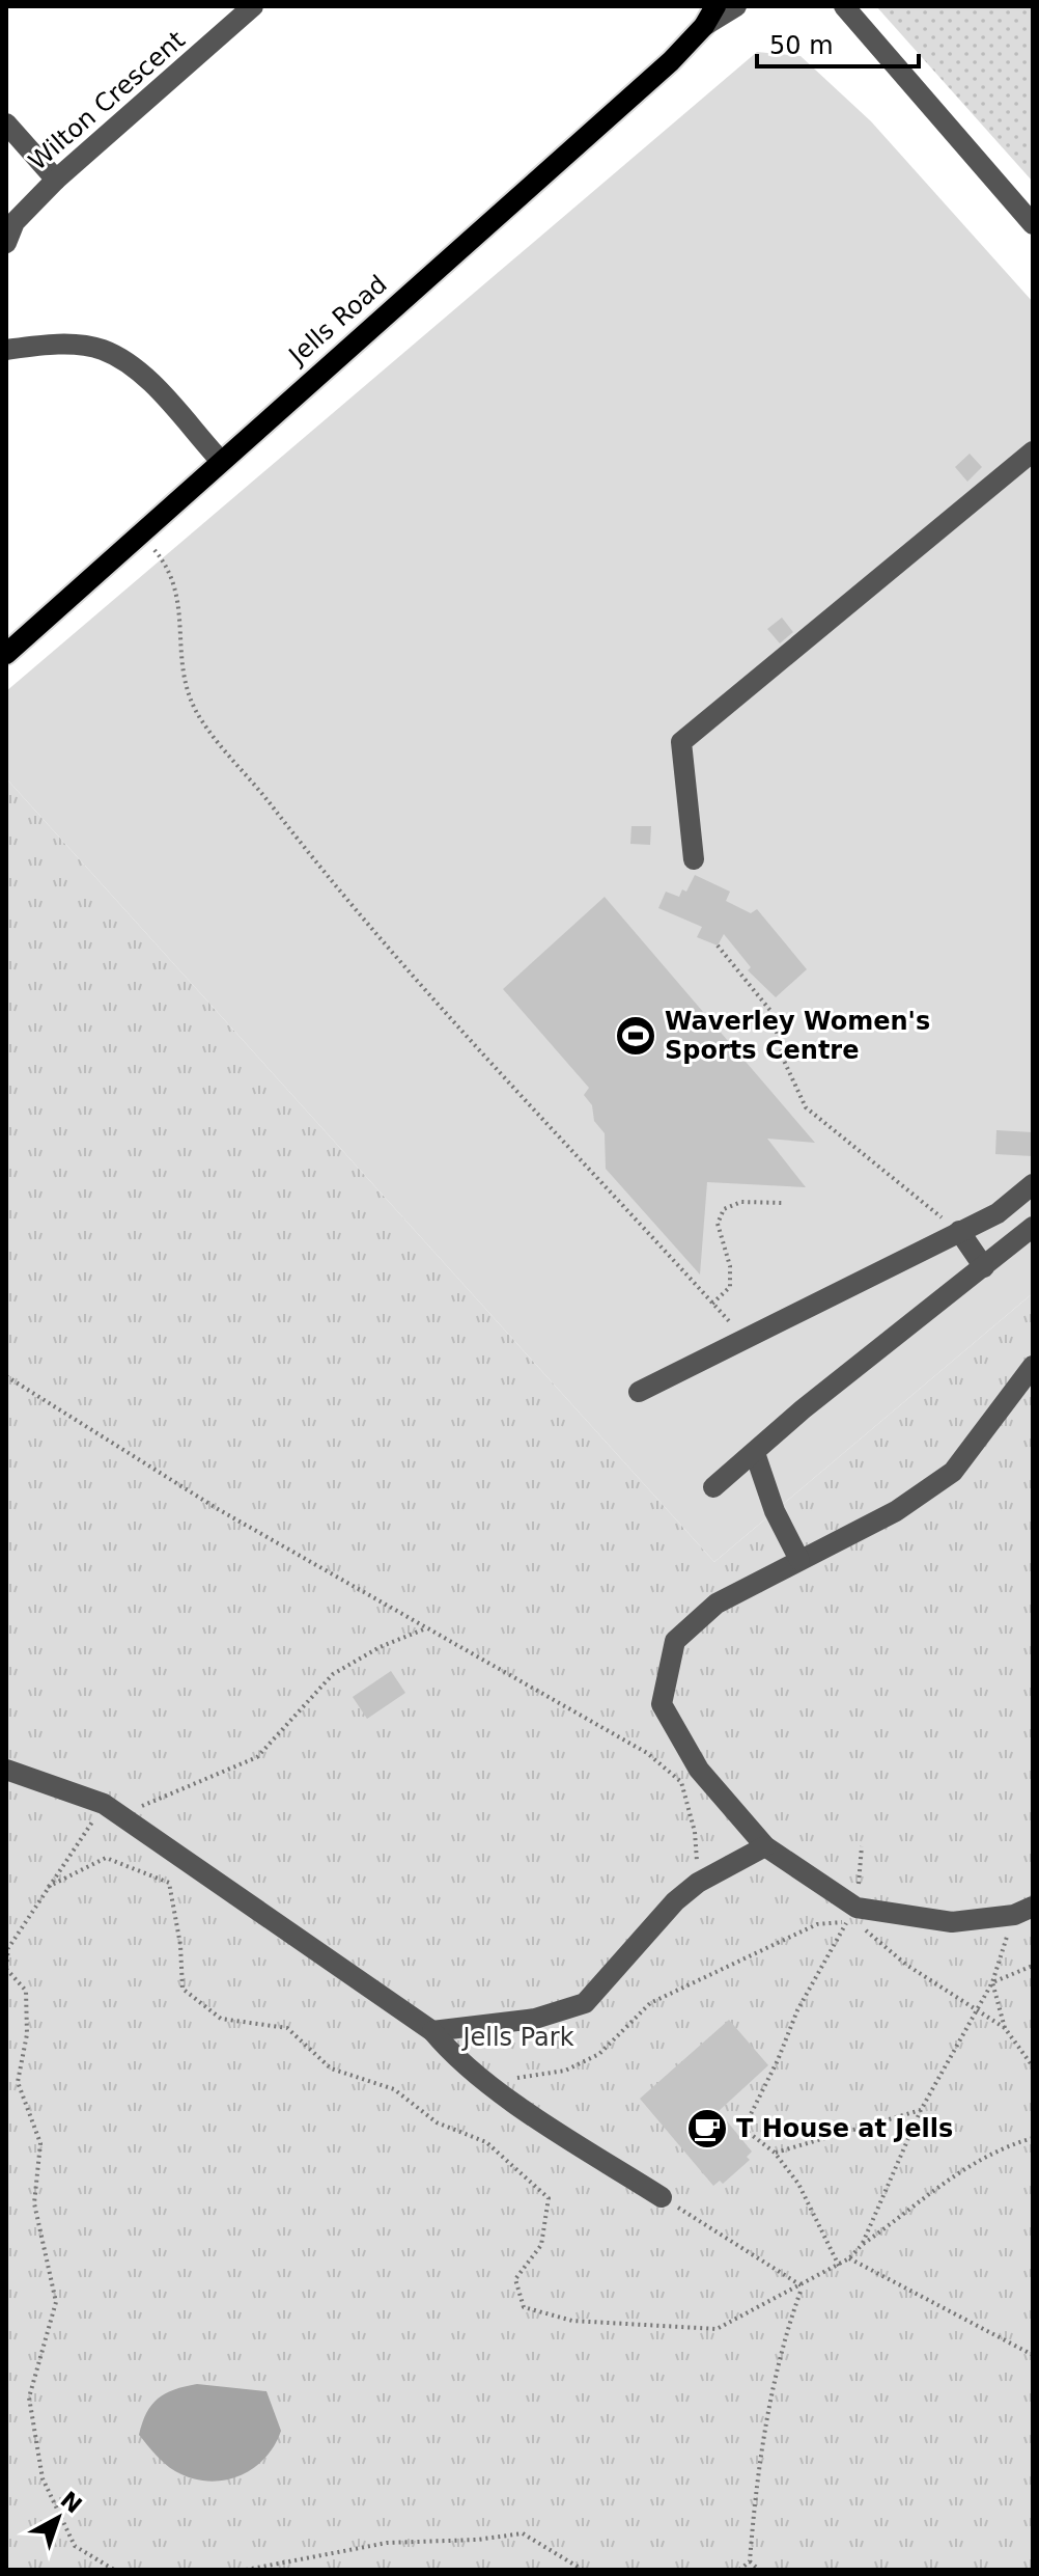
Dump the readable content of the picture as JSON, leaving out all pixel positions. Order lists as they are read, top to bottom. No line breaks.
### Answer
{"streets":{"main road":["Jells Road"],"street":["Wilton Crescent"]},"parks":["Jells Park"],"places":{"sports":["Waverley Women's Sports Centre"],"cafe":["T House at Jells"]},"scale_bar":"50 m","north":"top right"}
